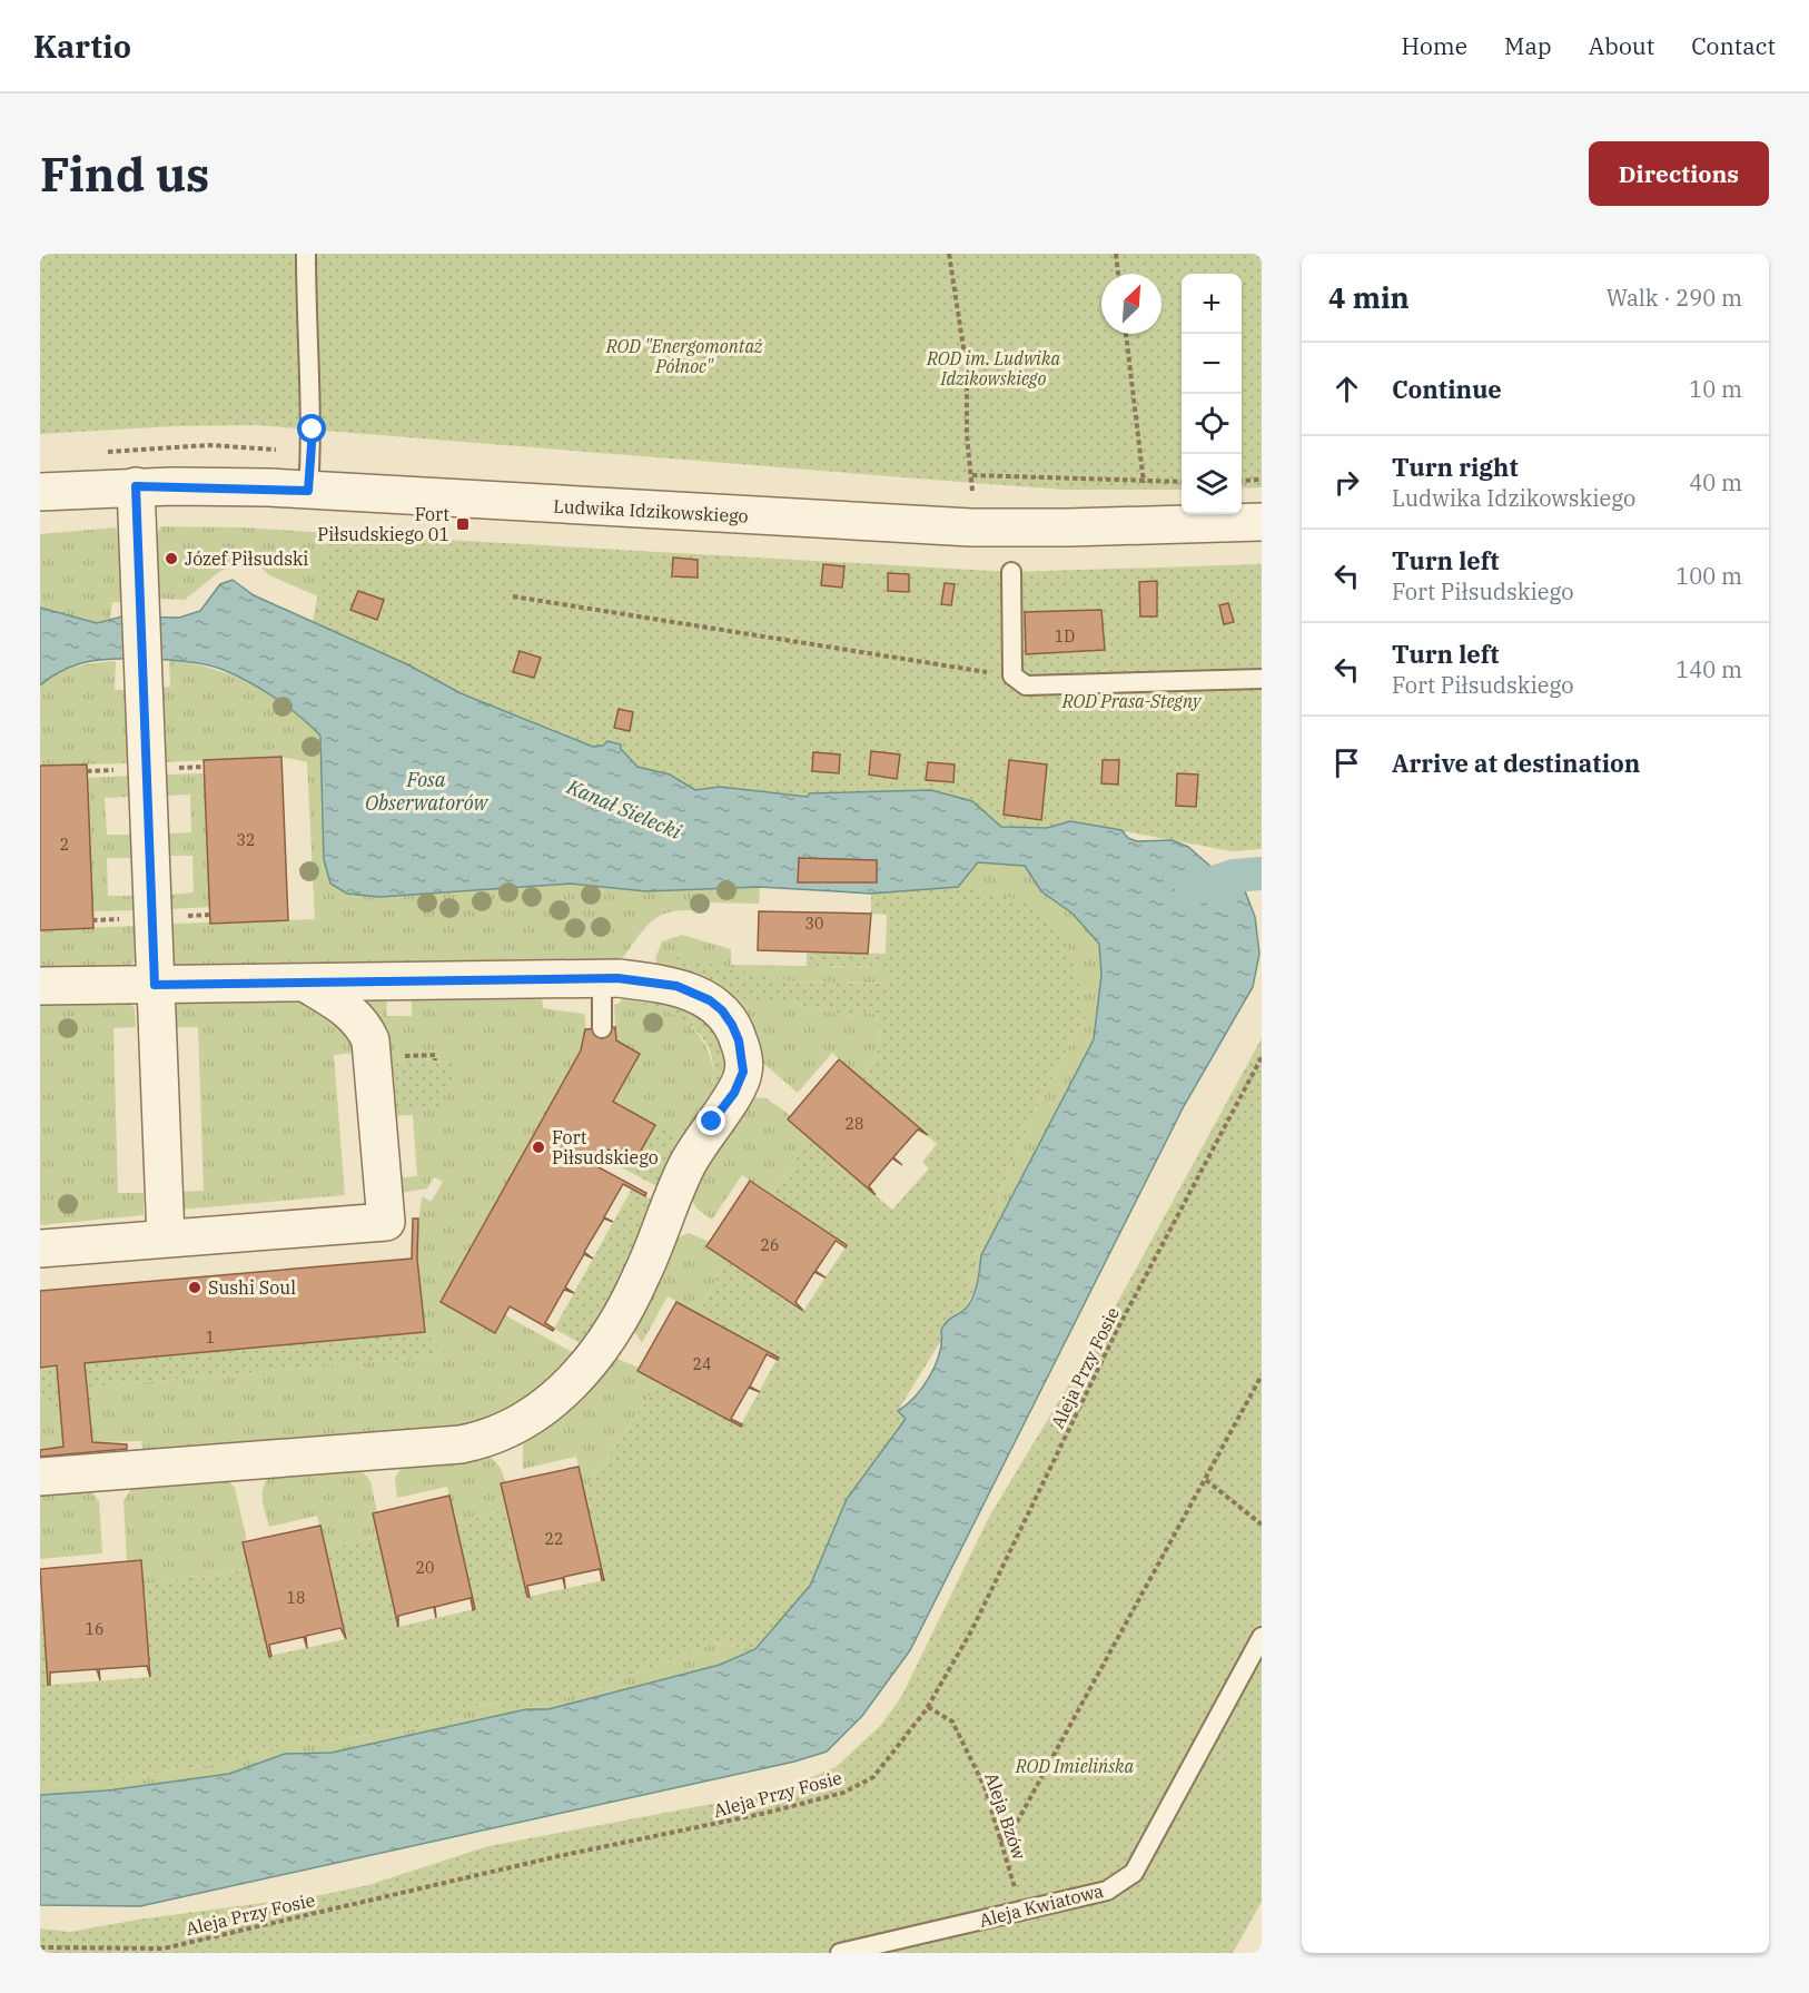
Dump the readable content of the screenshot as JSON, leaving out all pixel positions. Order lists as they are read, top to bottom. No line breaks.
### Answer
{"streets":{"street":["Ludwika Idzikowskiego"],"lane":["Aleja Kwiatowa"],"path":["Aleja Przy Fosie","Aleja Bzów"]},"crossings":[["Aleja Przy Fosie","Aleja Bzów"],["Aleja Bzów","Aleja Kwiatowa"]],"water":["Fosa Obserwatorów","Kanał Sielecki"],"parks":["ROD \"Energomontaż Północ\"","ROD im. Ludwika Idzikowskiego","ROD Prasa-Stegny","ROD Imielińska"],"places":{"transit":["Fort Piłsudskiego 01"],"other":["Józef Piłsudski","Fort Piłsudskiego","Sushi Soul"]},"house_numbers":["1D","32","2","30","28","26","1","24","22","20","18","16"],"north":"top right","page":{"header":"Kartio","nav":["Home","Map","About","Contact"],"buttons":"Directions","title":"Find us","heading":["4 min","Walk · 290 m"],"map_buttons":["+","−"],"list":[["Continue","10 m"],["Turn right","Ludwika Idzikowskiego","40 m"],["Turn left","Fort Piłsudskiego","100 m"],["Turn left","Fort Piłsudskiego","140 m"],"Arrive at destination"]}}
